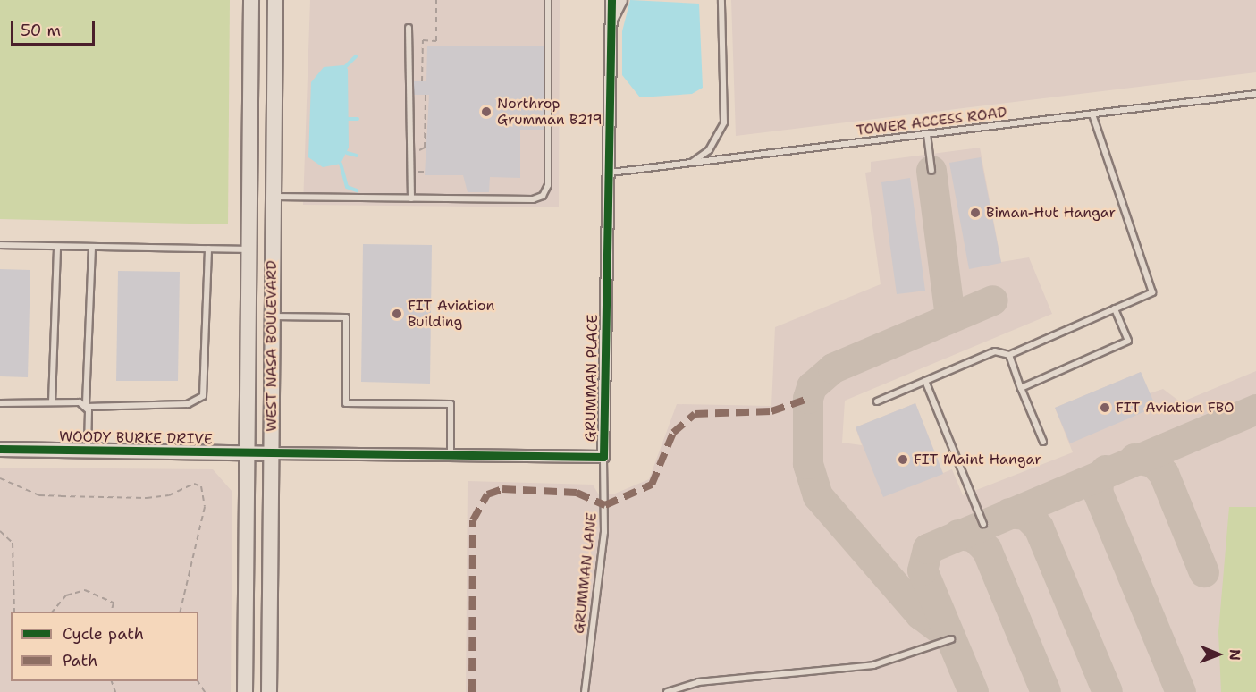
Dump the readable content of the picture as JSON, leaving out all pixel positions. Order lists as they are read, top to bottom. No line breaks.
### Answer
{"streets":{"main road":["WEST NASA BOULEVARD"],"street":["GRUMMAN PLACE","WOODY BURKE DRIVE"],"lane":["TOWER ACCESS ROAD","GRUMMAN LANE"]},"crossings":[["TOWER ACCESS ROAD","GRUMMAN PLACE"],["WEST NASA BOULEVARD","GRUMMAN PLACE"],["WEST NASA BOULEVARD","WOODY BURKE DRIVE"],["GRUMMAN PLACE","WOODY BURKE DRIVE"],["GRUMMAN PLACE","GRUMMAN LANE"]],"places":["Northrop Grumman B219","Biman-Hut Hangar","FIT Aviation Building","FIT Aviation FBO","FIT Maint Hangar"],"legend":["Cycle path","Path"],"scale_bar":"50 m","north":"right"}
